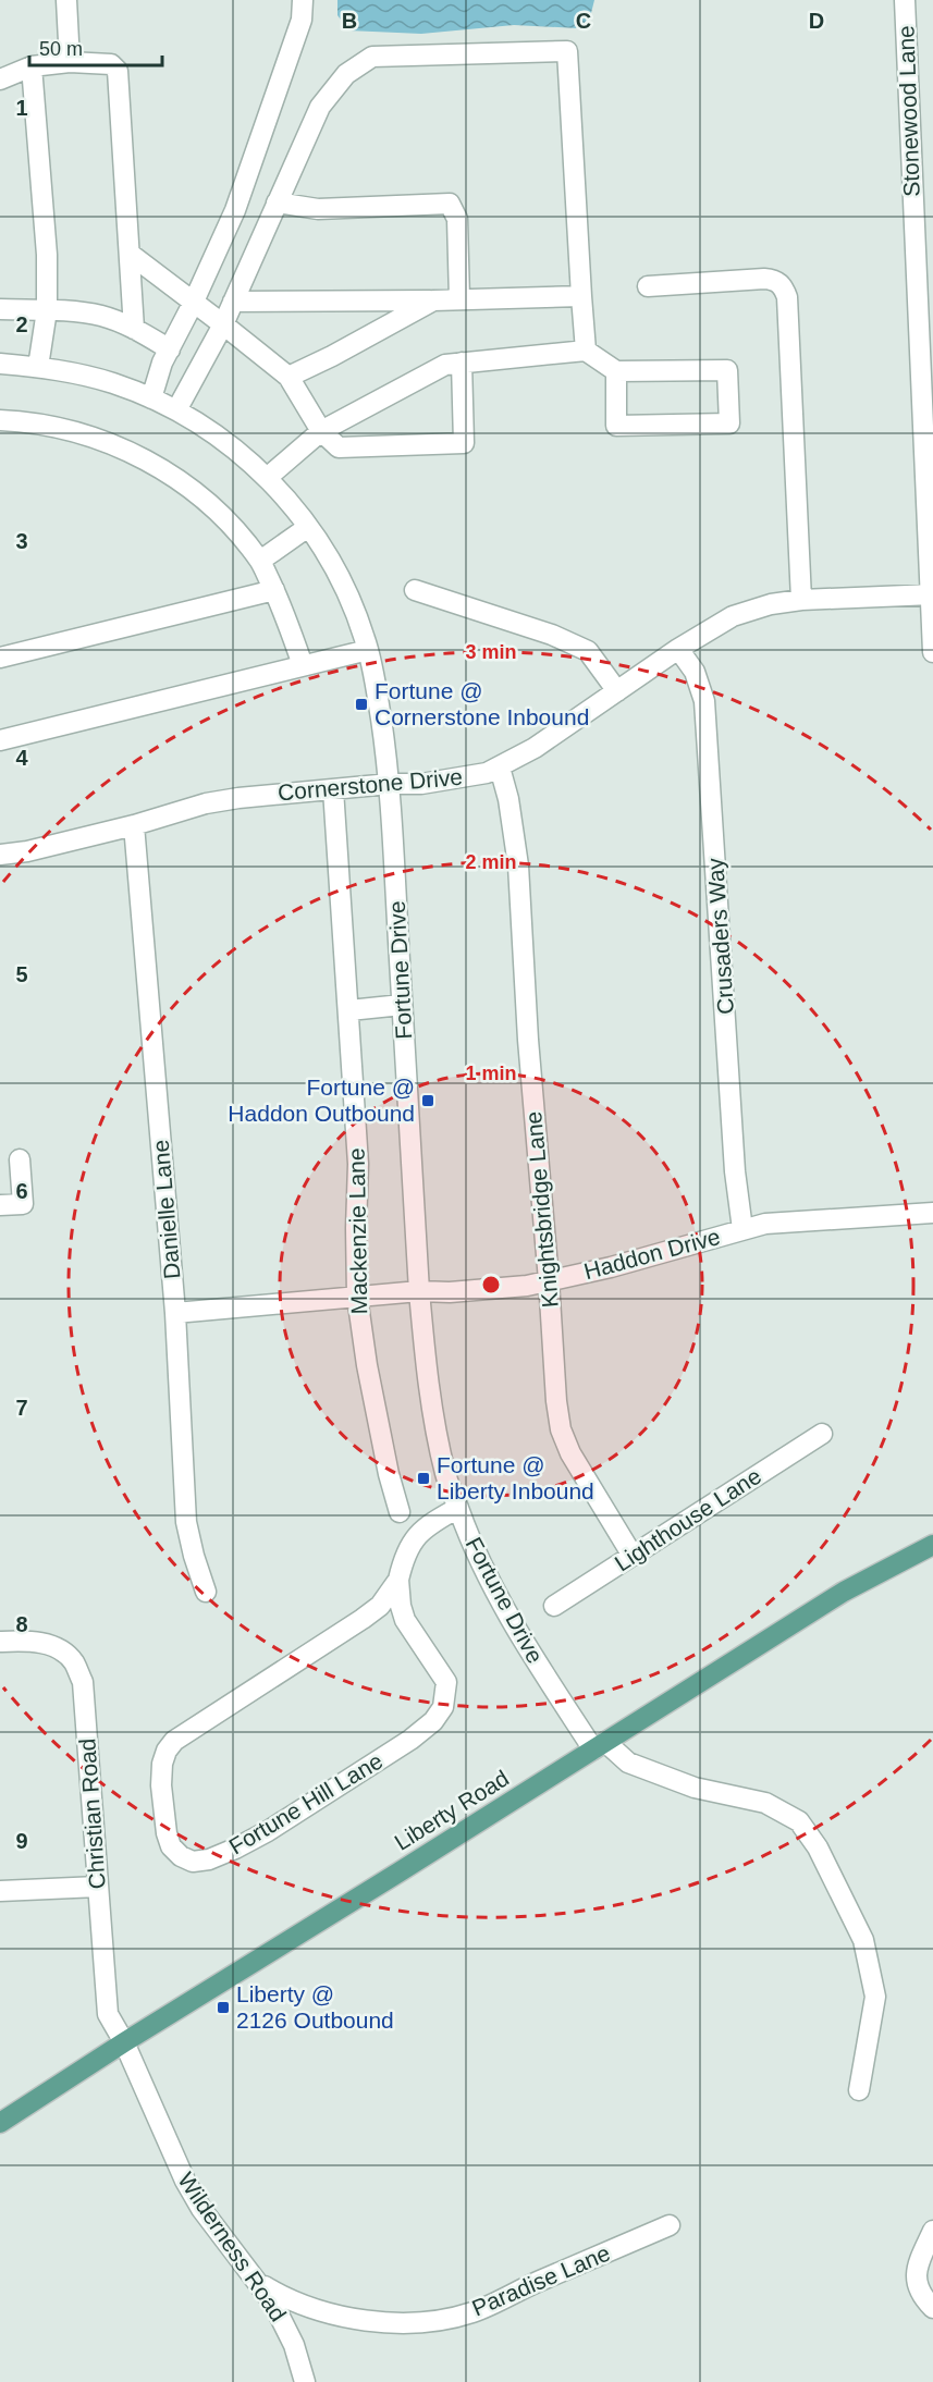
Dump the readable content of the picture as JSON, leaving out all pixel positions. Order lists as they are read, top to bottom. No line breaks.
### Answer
{"streets":{"main road":["Liberty Road"],"street":["Stonewood Lane","Cornerstone Drive","Crusaders Way","Fortune Drive","Danielle Lane","Knightsbridge Lane","Mackenzie Lane","Haddon Drive","Lighthouse Lane","Fortune Hill Lane","Christian Road","Wilderness Road","Paradise Lane"]},"crossings":[["Stonewood Lane","Cornerstone Drive"],["Cornerstone Drive","Crusaders Way"],["Cornerstone Drive","Fortune Drive"],["Cornerstone Drive","Danielle Lane"],["Cornerstone Drive","Knightsbridge Lane"],["Cornerstone Drive","Mackenzie Lane"],["Crusaders Way","Haddon Drive"],["Fortune Drive","Haddon Drive"],["Fortune Drive","Fortune Hill Lane"],["Fortune Drive","Liberty Road"],["Danielle Lane","Haddon Drive"],["Knightsbridge Lane","Haddon Drive"],["Knightsbridge Lane","Lighthouse Lane"],["Mackenzie Lane","Haddon Drive"],["Liberty Road","Christian Road"],["Liberty Road","Wilderness Road"],["Christian Road","Wilderness Road"],["Wilderness Road","Paradise Lane"]],"places":{"transit":["Fortune @ Cornerstone Inbound","Fortune @ Haddon Outbound","Fortune @ Liberty Inbound","Liberty @ 2126 Outbound"]},"scale_bar":"50 m","grid":{"columns":["B","C","D"],"rows":["1","2","3","4","5","6","7","8","9"]},"rings":["3 min","2 min","1 min"]}
